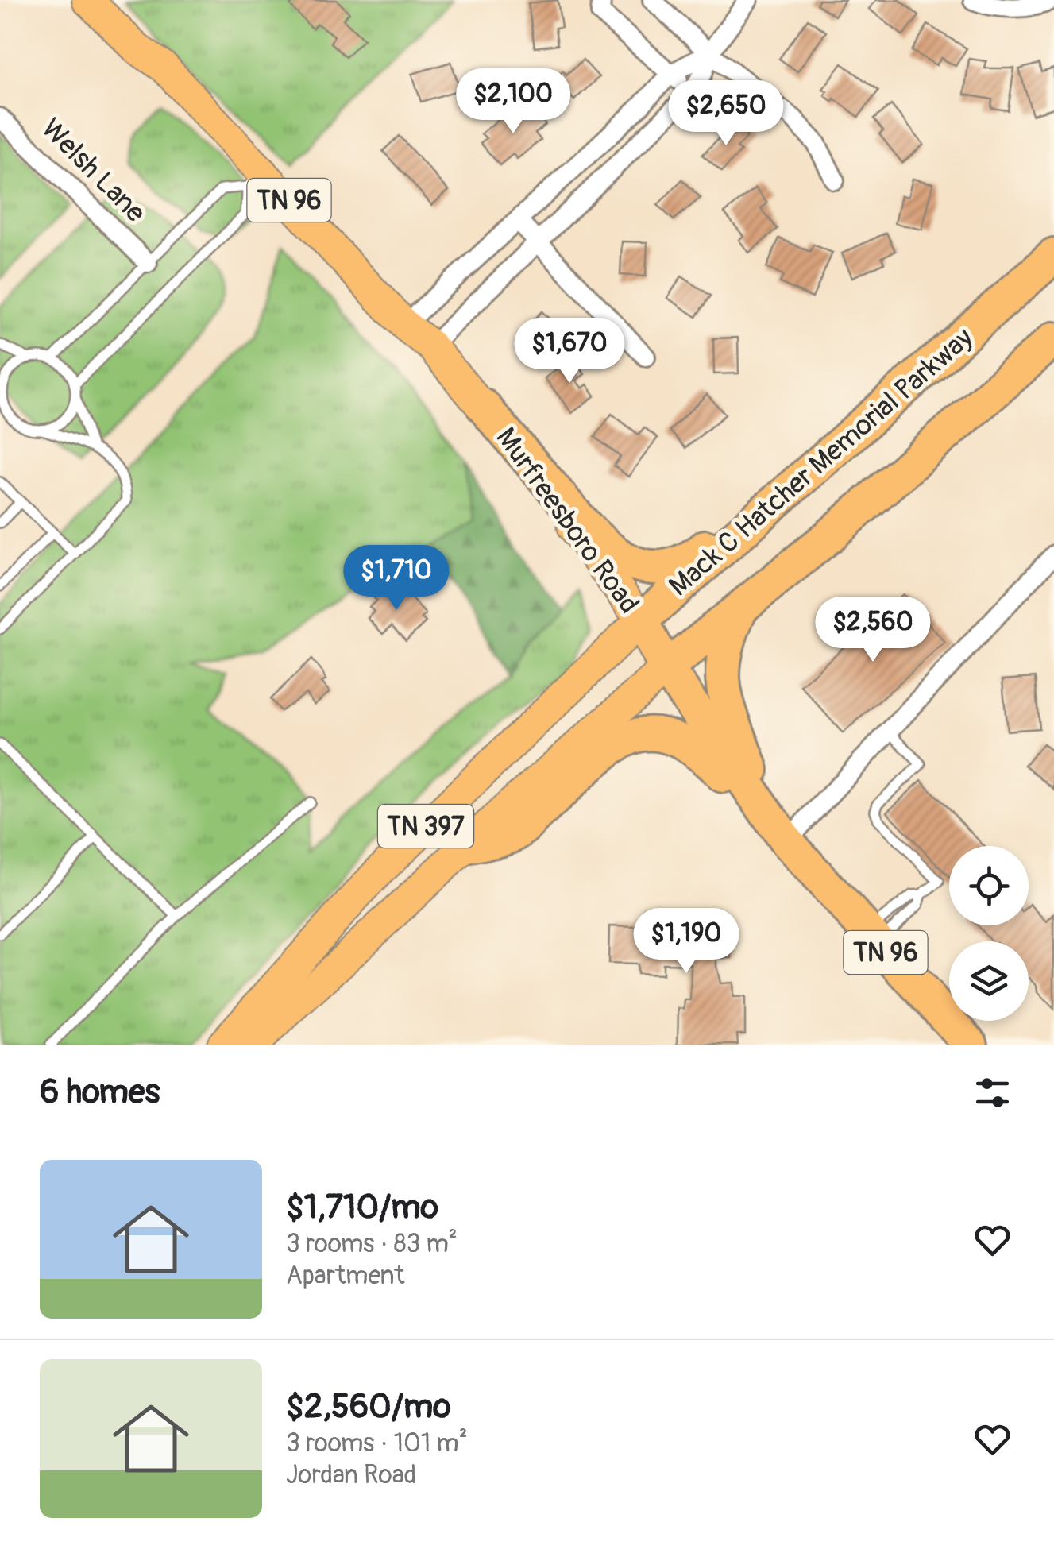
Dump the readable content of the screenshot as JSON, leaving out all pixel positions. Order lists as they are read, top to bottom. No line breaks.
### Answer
{"streets":{"highway":["TN 96","Mack C Hatcher Memorial Parkway","Murfreesboro Road","TN 397"],"street":["Welsh Lane"]},"crossings":[["Mack C Hatcher Memorial Parkway","Murfreesboro Road"]],"page":{"price":["$2,100","$2,650","$1,670","$1,710","$2,560","$1,190"],"heading":"6 homes","list":[{"name":"$1,710/mo","note":"3 rooms · 83 m² · Apartment"},{"name":"$2,560/mo","note":"3 rooms · 101 m² · Jordan Road"}]}}
